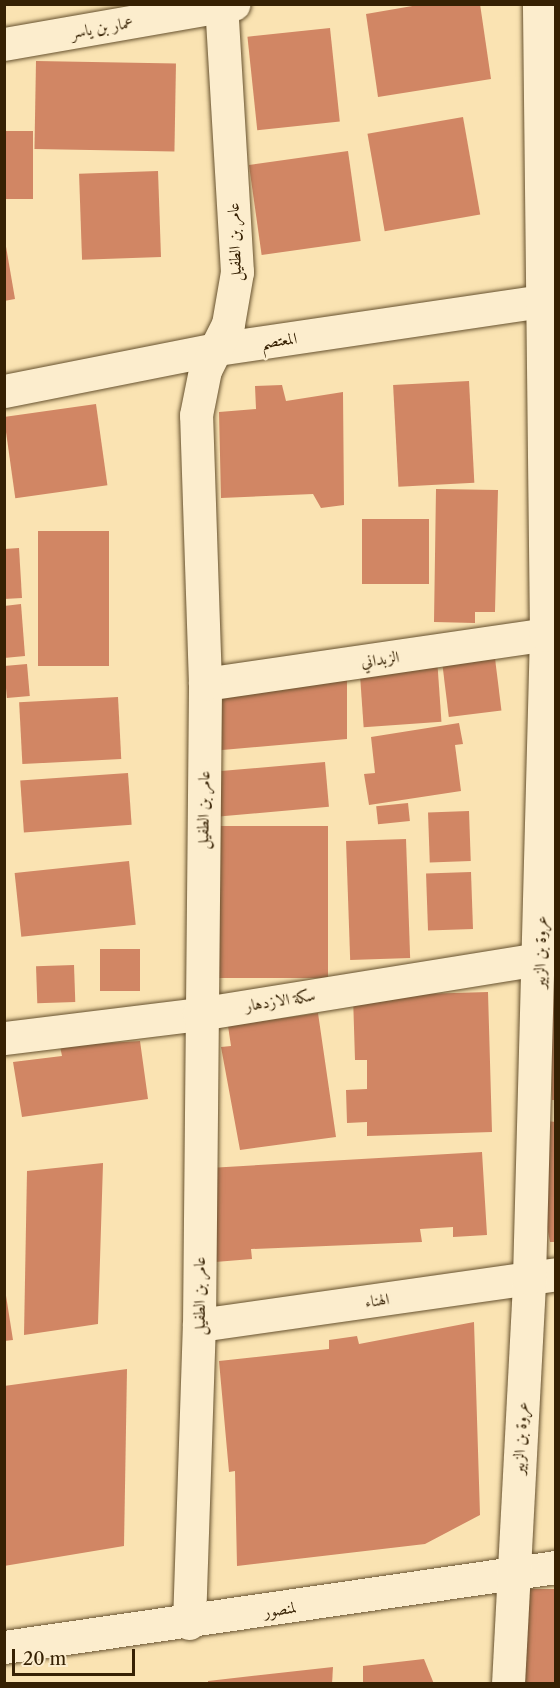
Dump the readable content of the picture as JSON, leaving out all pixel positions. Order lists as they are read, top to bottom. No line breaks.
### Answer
{"streets":{"street":["عمار بن ياسر","عامر بن الطفيل","المعتصم","الزبداني","عروة بن الزبير","سكة الازدهار","الهناء","لمنصور"]},"crossings":[["عمار بن ياسر","عامر بن الطفيل"],["عامر بن الطفيل","المعتصم"],["عامر بن الطفيل","الزبداني"],["عامر بن الطفيل","سكة الازدهار"],["عامر بن الطفيل","الهناء"],["عامر بن الطفيل","لمنصور"],["المعتصم","عروة بن الزبير"],["الزبداني","عروة بن الزبير"],["عروة بن الزبير","سكة الازدهار"],["عروة بن الزبير","الهناء"],["عروة بن الزبير","لمنصور"]],"scale_bar":"20 m"}
